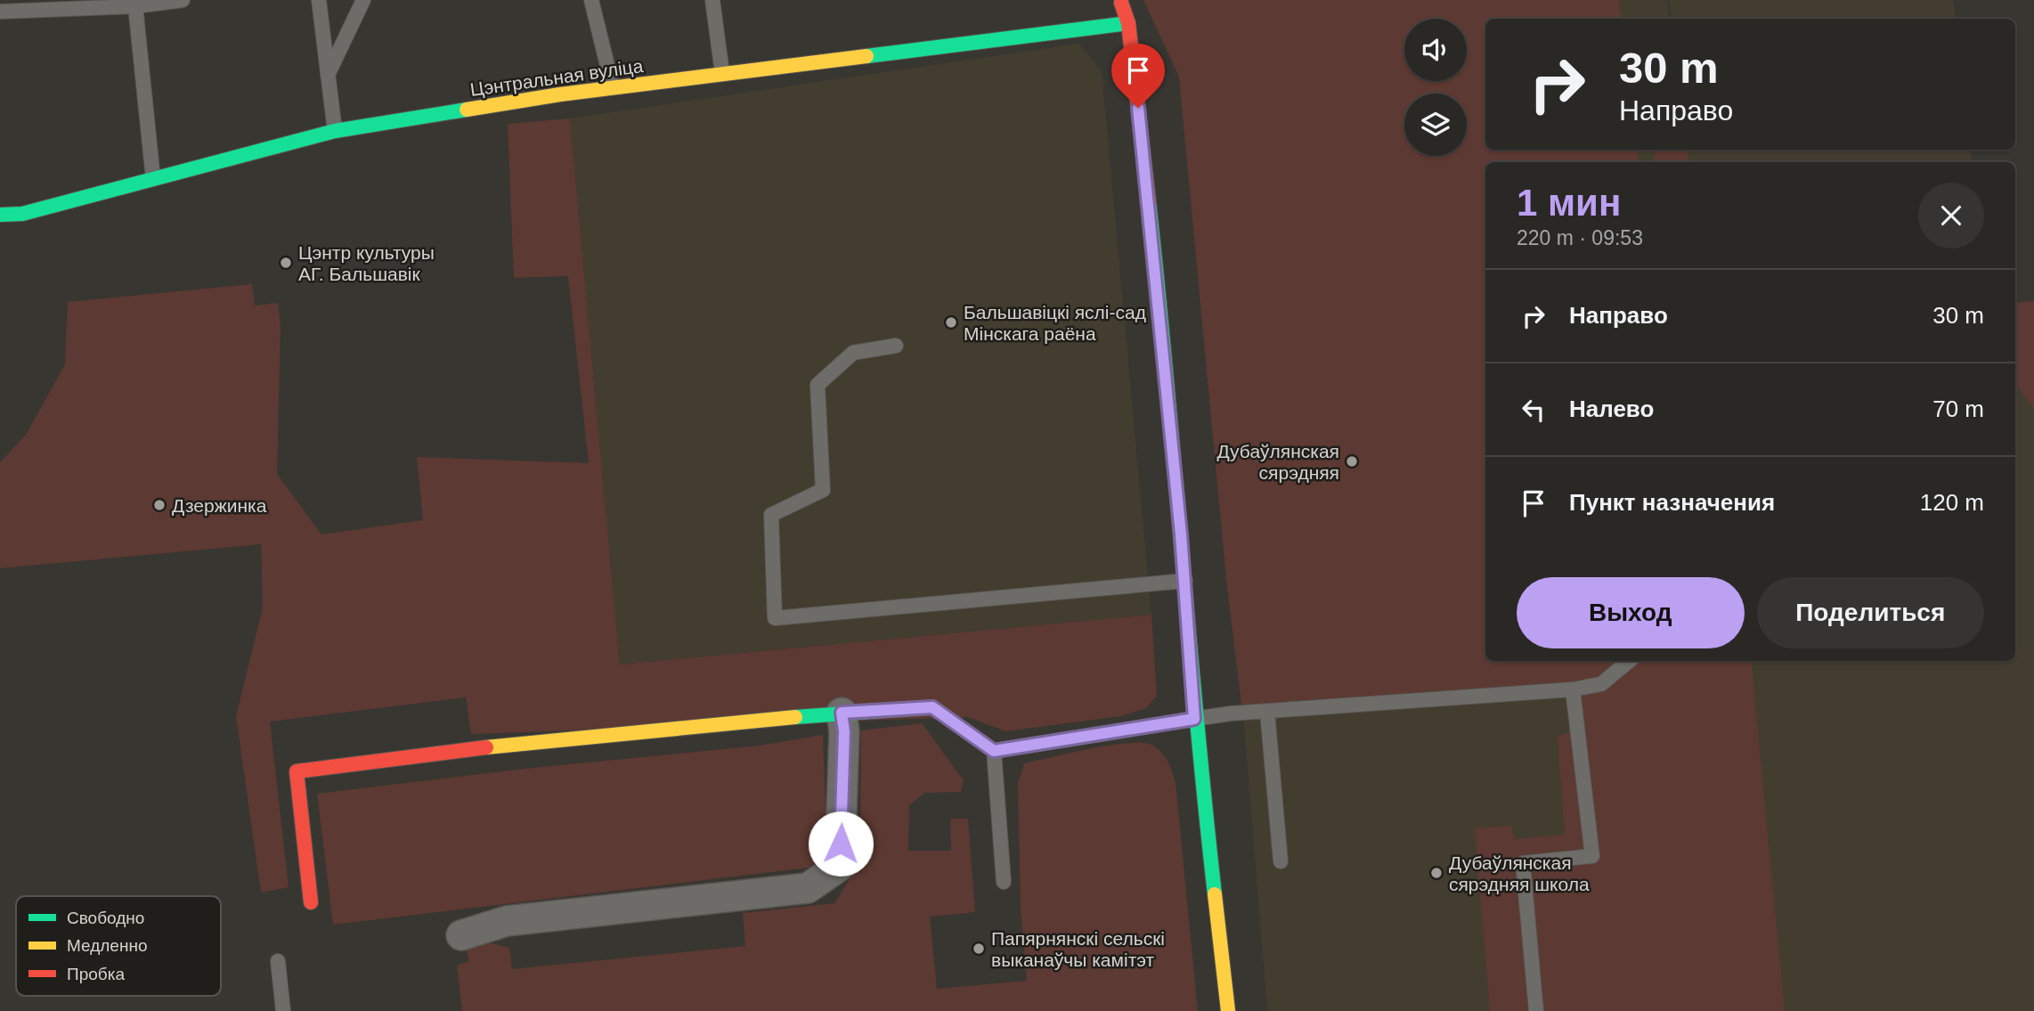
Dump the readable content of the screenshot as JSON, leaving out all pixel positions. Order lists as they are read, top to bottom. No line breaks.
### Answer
{"streets":{"street":["Цэнтральная вуліца"]},"places":["Цэнтр культуры АГ. Бальшавік","Бальшавіцкі яслі-сад Мінскага раёна","Дубаўлянская сярэдняя","Дзержинка","Дубаўлянская сярэдняя школа","Папярнянскі сельскі выканаўчы камітэт"],"legend":["Свободно","Медленно","Пробка"],"page":{"turn":["30 m","Направо"],"heading":["1 мин","220 m · 09:53"],"list":[{"name":"Направо","value":"30 m"},{"name":"Налево","value":"70 m"},{"name":"Пункт назначения","value":"120 m"}],"buttons":["Выход","Поделиться"]}}
